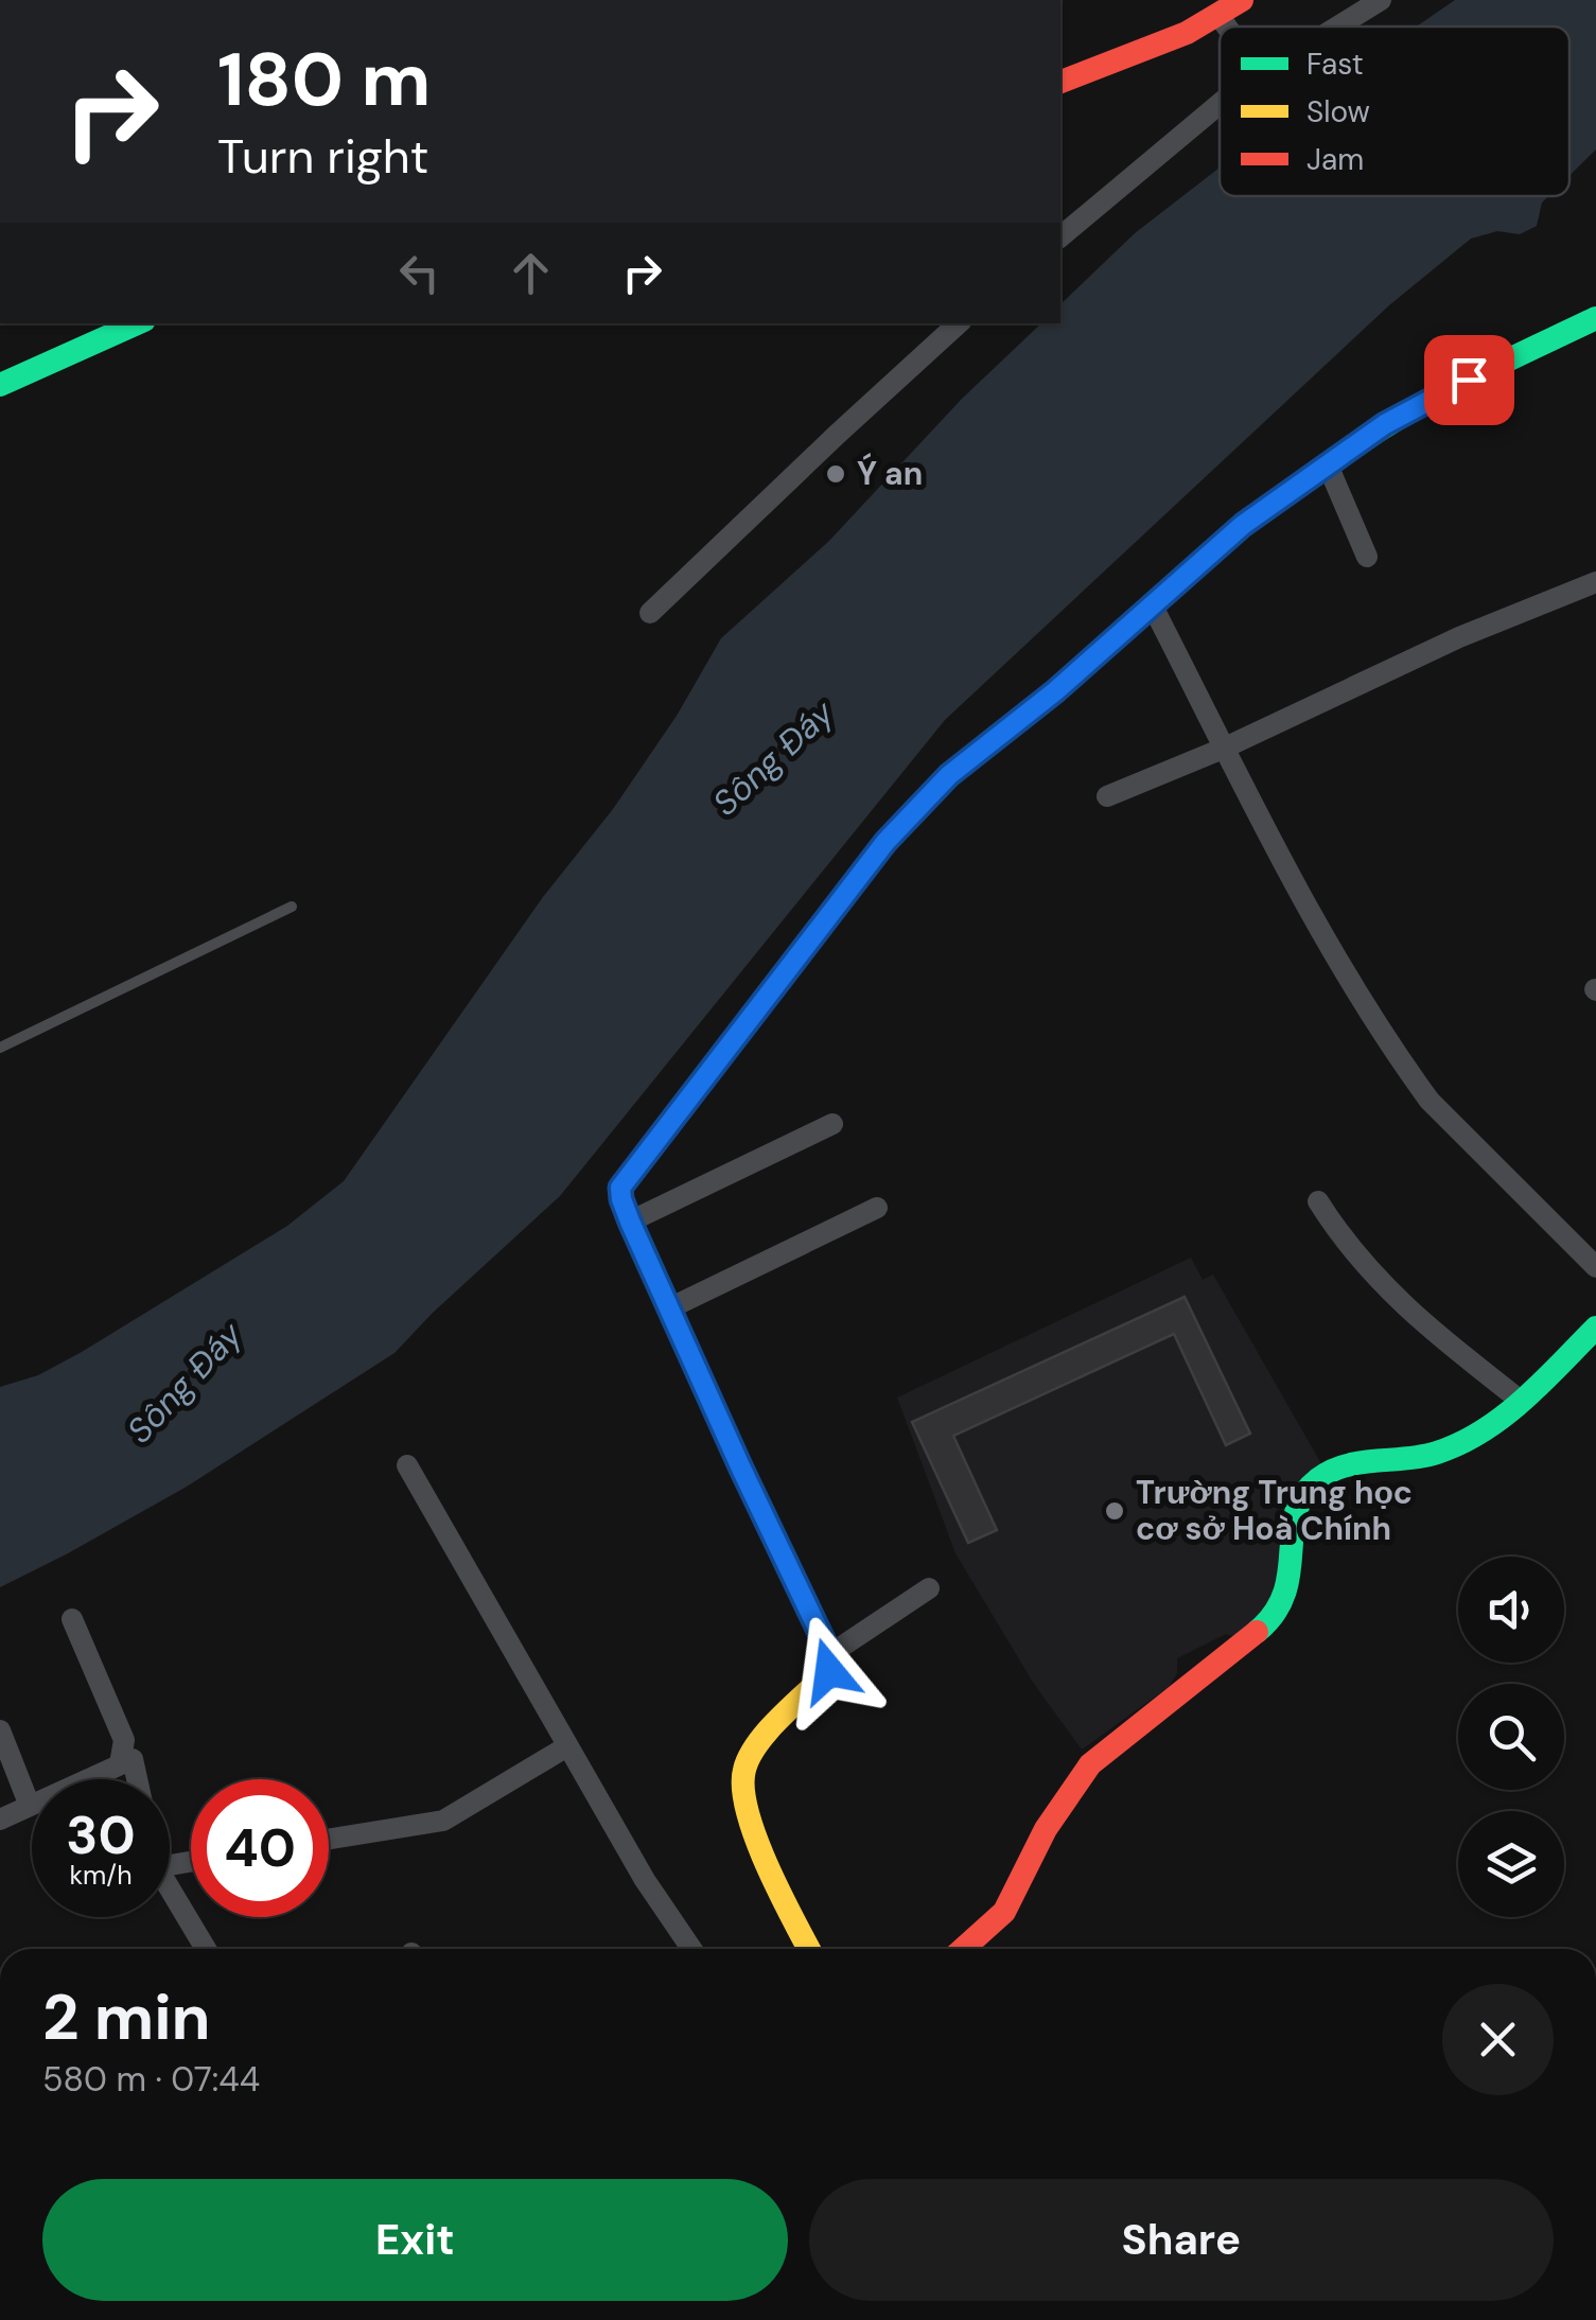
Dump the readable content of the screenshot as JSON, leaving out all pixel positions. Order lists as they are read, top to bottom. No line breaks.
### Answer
{"water":["Sông Đáy"],"places":["Ý an","Trường Trung học cơ sở Hoà Chính"],"legend":["Fast","Slow","Jam"],"page":{"turn":["180 m","Turn right"],"speed":"30 km/h","limit":"40","heading":["2 min","580 m · 07:44"],"buttons":["Exit","Share"]}}
